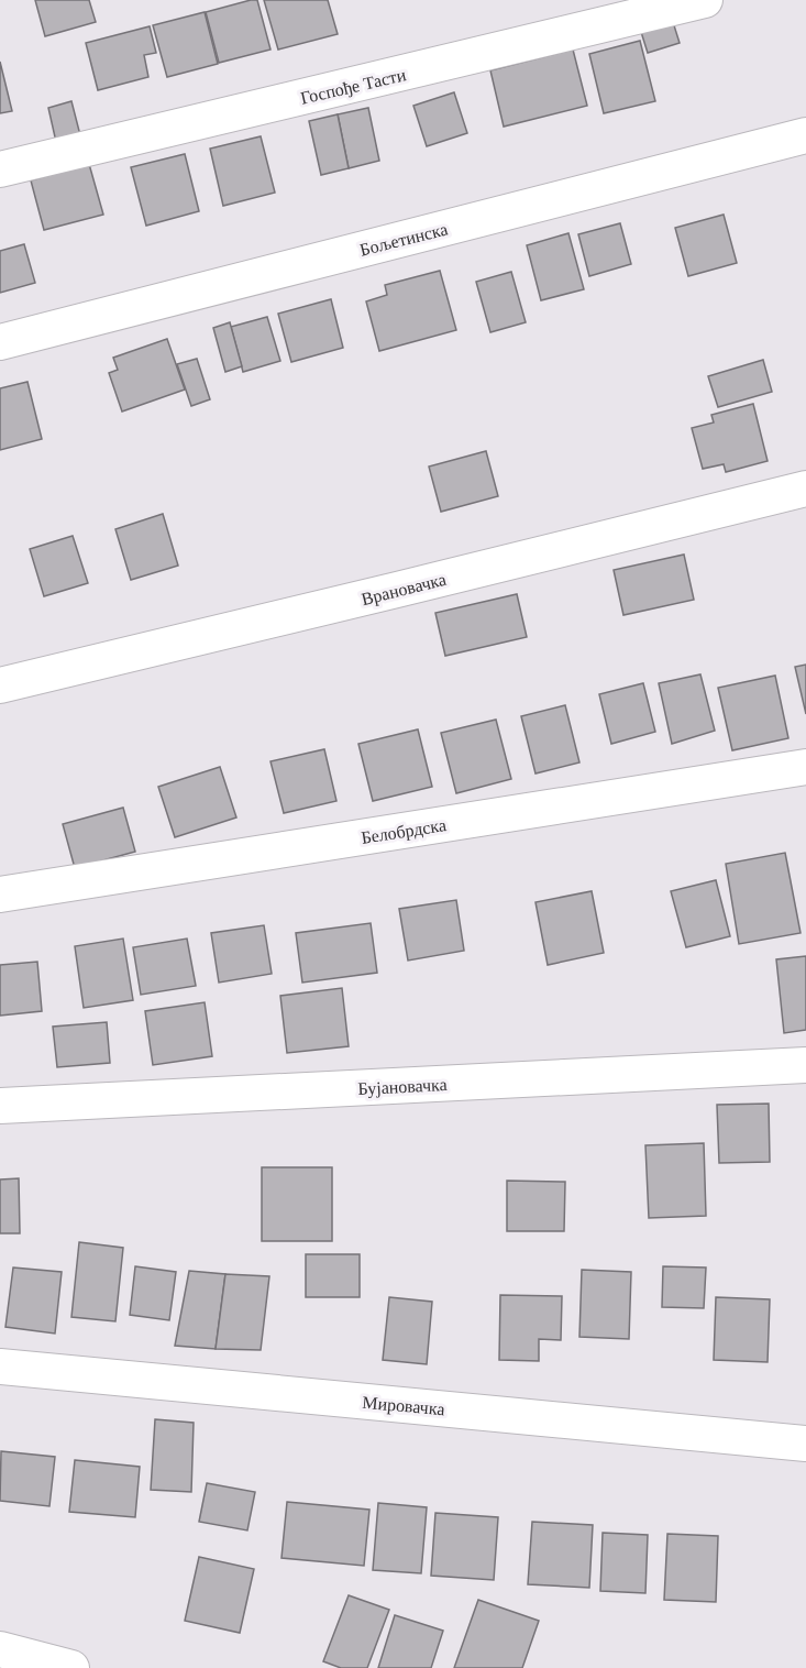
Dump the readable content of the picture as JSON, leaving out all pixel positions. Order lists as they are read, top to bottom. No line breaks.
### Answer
{"streets":{"street":["Госпође Тасти","Бољетинска","Врановачка","Белобрдска","Бујановачка","Мировачка"]}}
